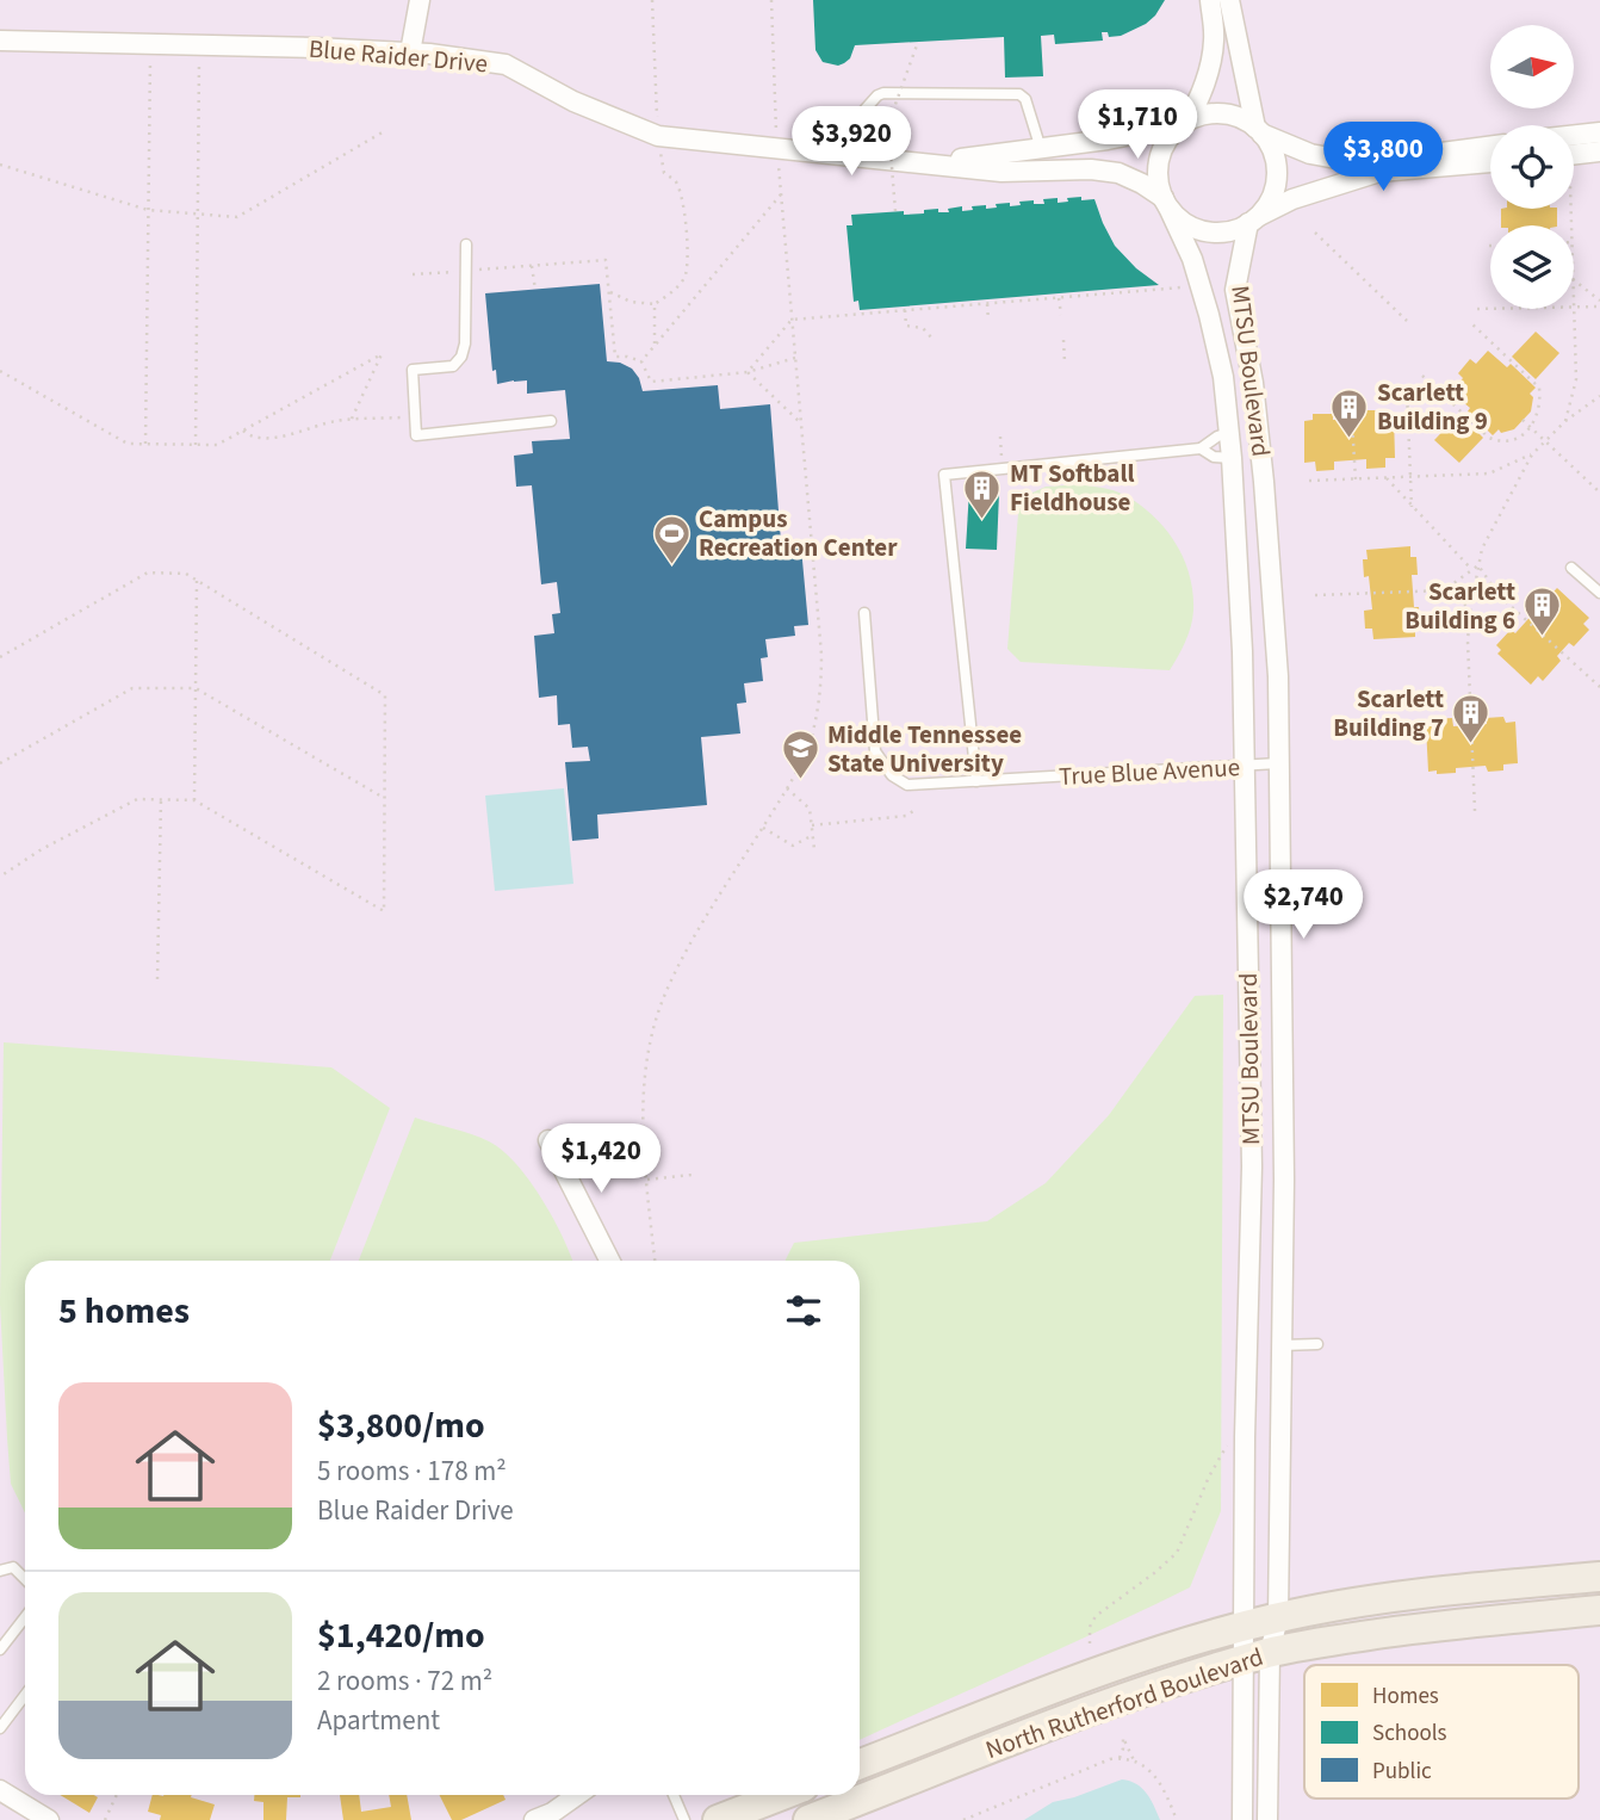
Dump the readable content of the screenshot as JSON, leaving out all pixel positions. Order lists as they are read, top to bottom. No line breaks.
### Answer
{"streets":{"main road":["North Rutherford Boulevard"],"street":["Blue Raider Drive","MTSU Boulevard"],"lane":["True Blue Avenue"]},"crossings":[["Blue Raider Drive","MTSU Boulevard"],["MTSU Boulevard","True Blue Avenue"],["MTSU Boulevard","North Rutherford Boulevard"]],"places":{"building":["Scarlett Building 9","MT Softball Fieldhouse","Scarlett Building 6","Scarlett Building 7"],"sports":["Campus Recreation Center"],"school or university":["Middle Tennessee State University"]},"legend":["Homes","Schools","Public"],"north":"right","page":{"price":["$1,710","$3,920","$3,800","$2,740","$1,420"],"heading":"5 homes","list":[{"name":"$3,800/mo","note":"5 rooms · 178 m² · Blue Raider Drive"},{"name":"$1,420/mo","note":"2 rooms · 72 m² · Apartment"}]}}
